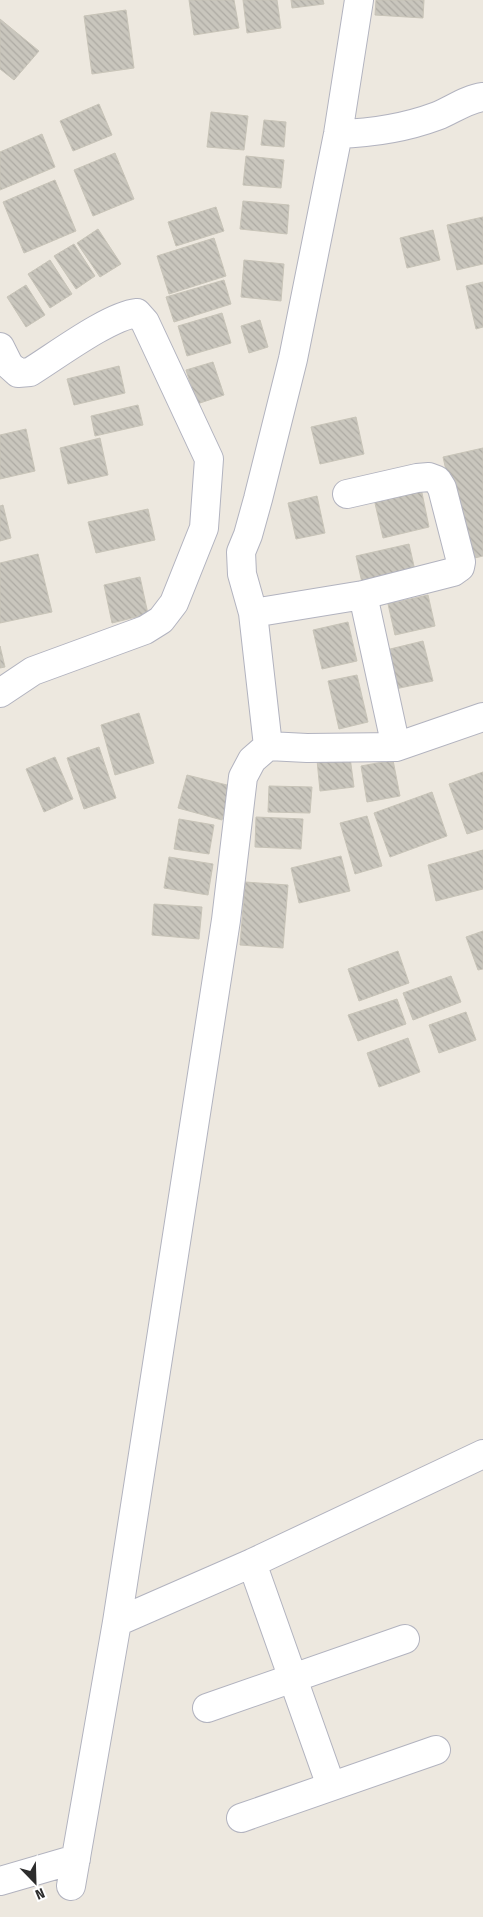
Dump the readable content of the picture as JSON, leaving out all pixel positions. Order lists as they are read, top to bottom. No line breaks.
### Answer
{"north":"bottom right"}
